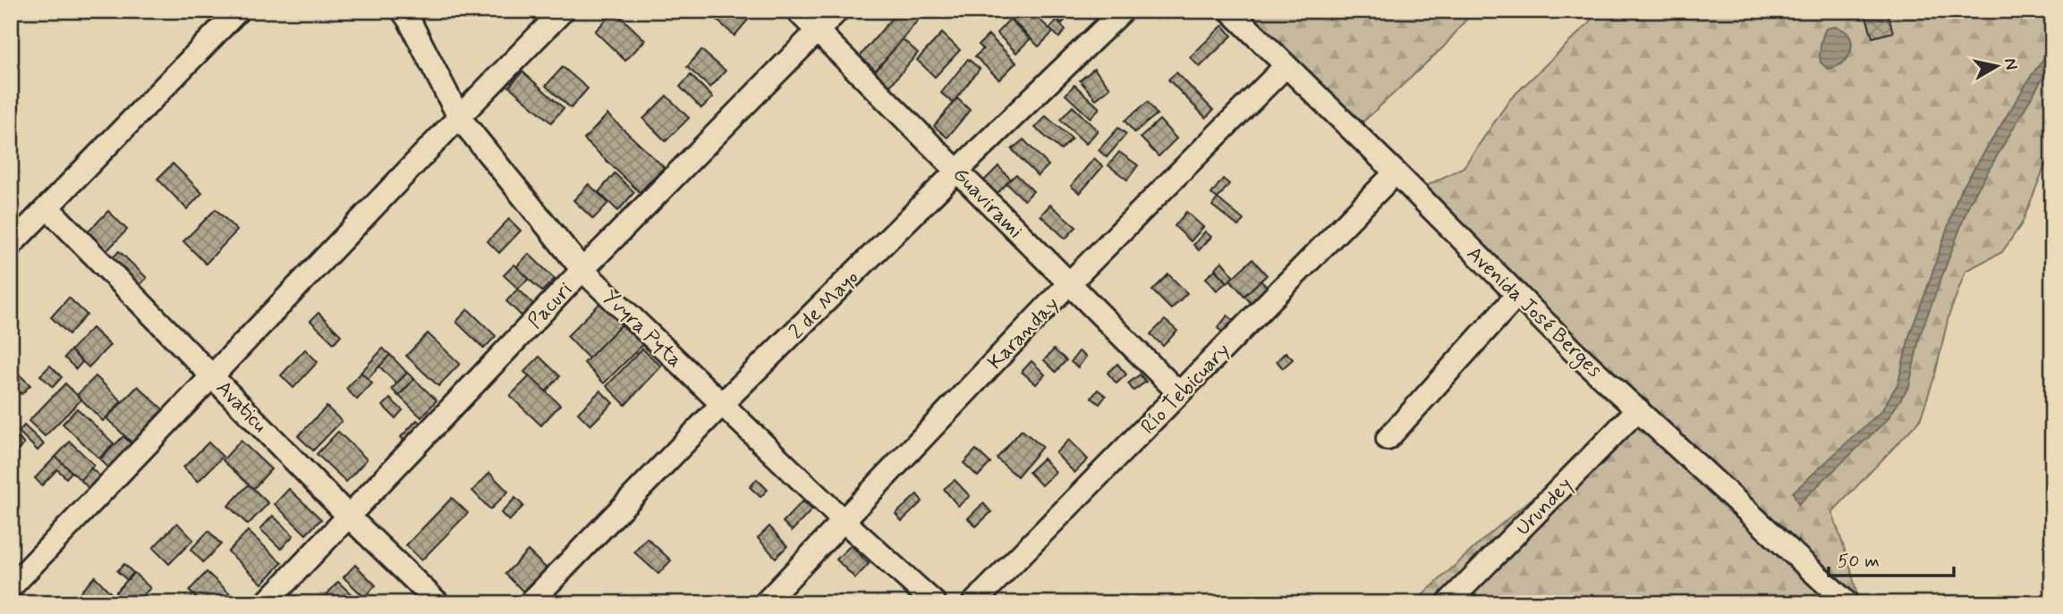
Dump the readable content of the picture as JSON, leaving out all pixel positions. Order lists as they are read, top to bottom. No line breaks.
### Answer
{"streets":{"street":["Guavirami","2 de Mayo","Pacuri","Avenida José Berges","Yvyra Pyta","Karanday","Río Tebicuary","Avaticu","Urundey"]},"crossings":[["Guavirami","2 de Mayo"],["Guavirami","Pacuri"],["Guavirami","Karanday"],["Guavirami","Río Tebicuary"],["2 de Mayo","Yvyra Pyta"],["Pacuri","Yvyra Pyta"],["Pacuri","Avaticu"],["Avenida José Berges","Karanday"],["Avenida José Berges","Río Tebicuary"],["Avenida José Berges","Urundey"],["Yvyra Pyta","Karanday"]],"scale_bar":"50 m","north":"right"}
